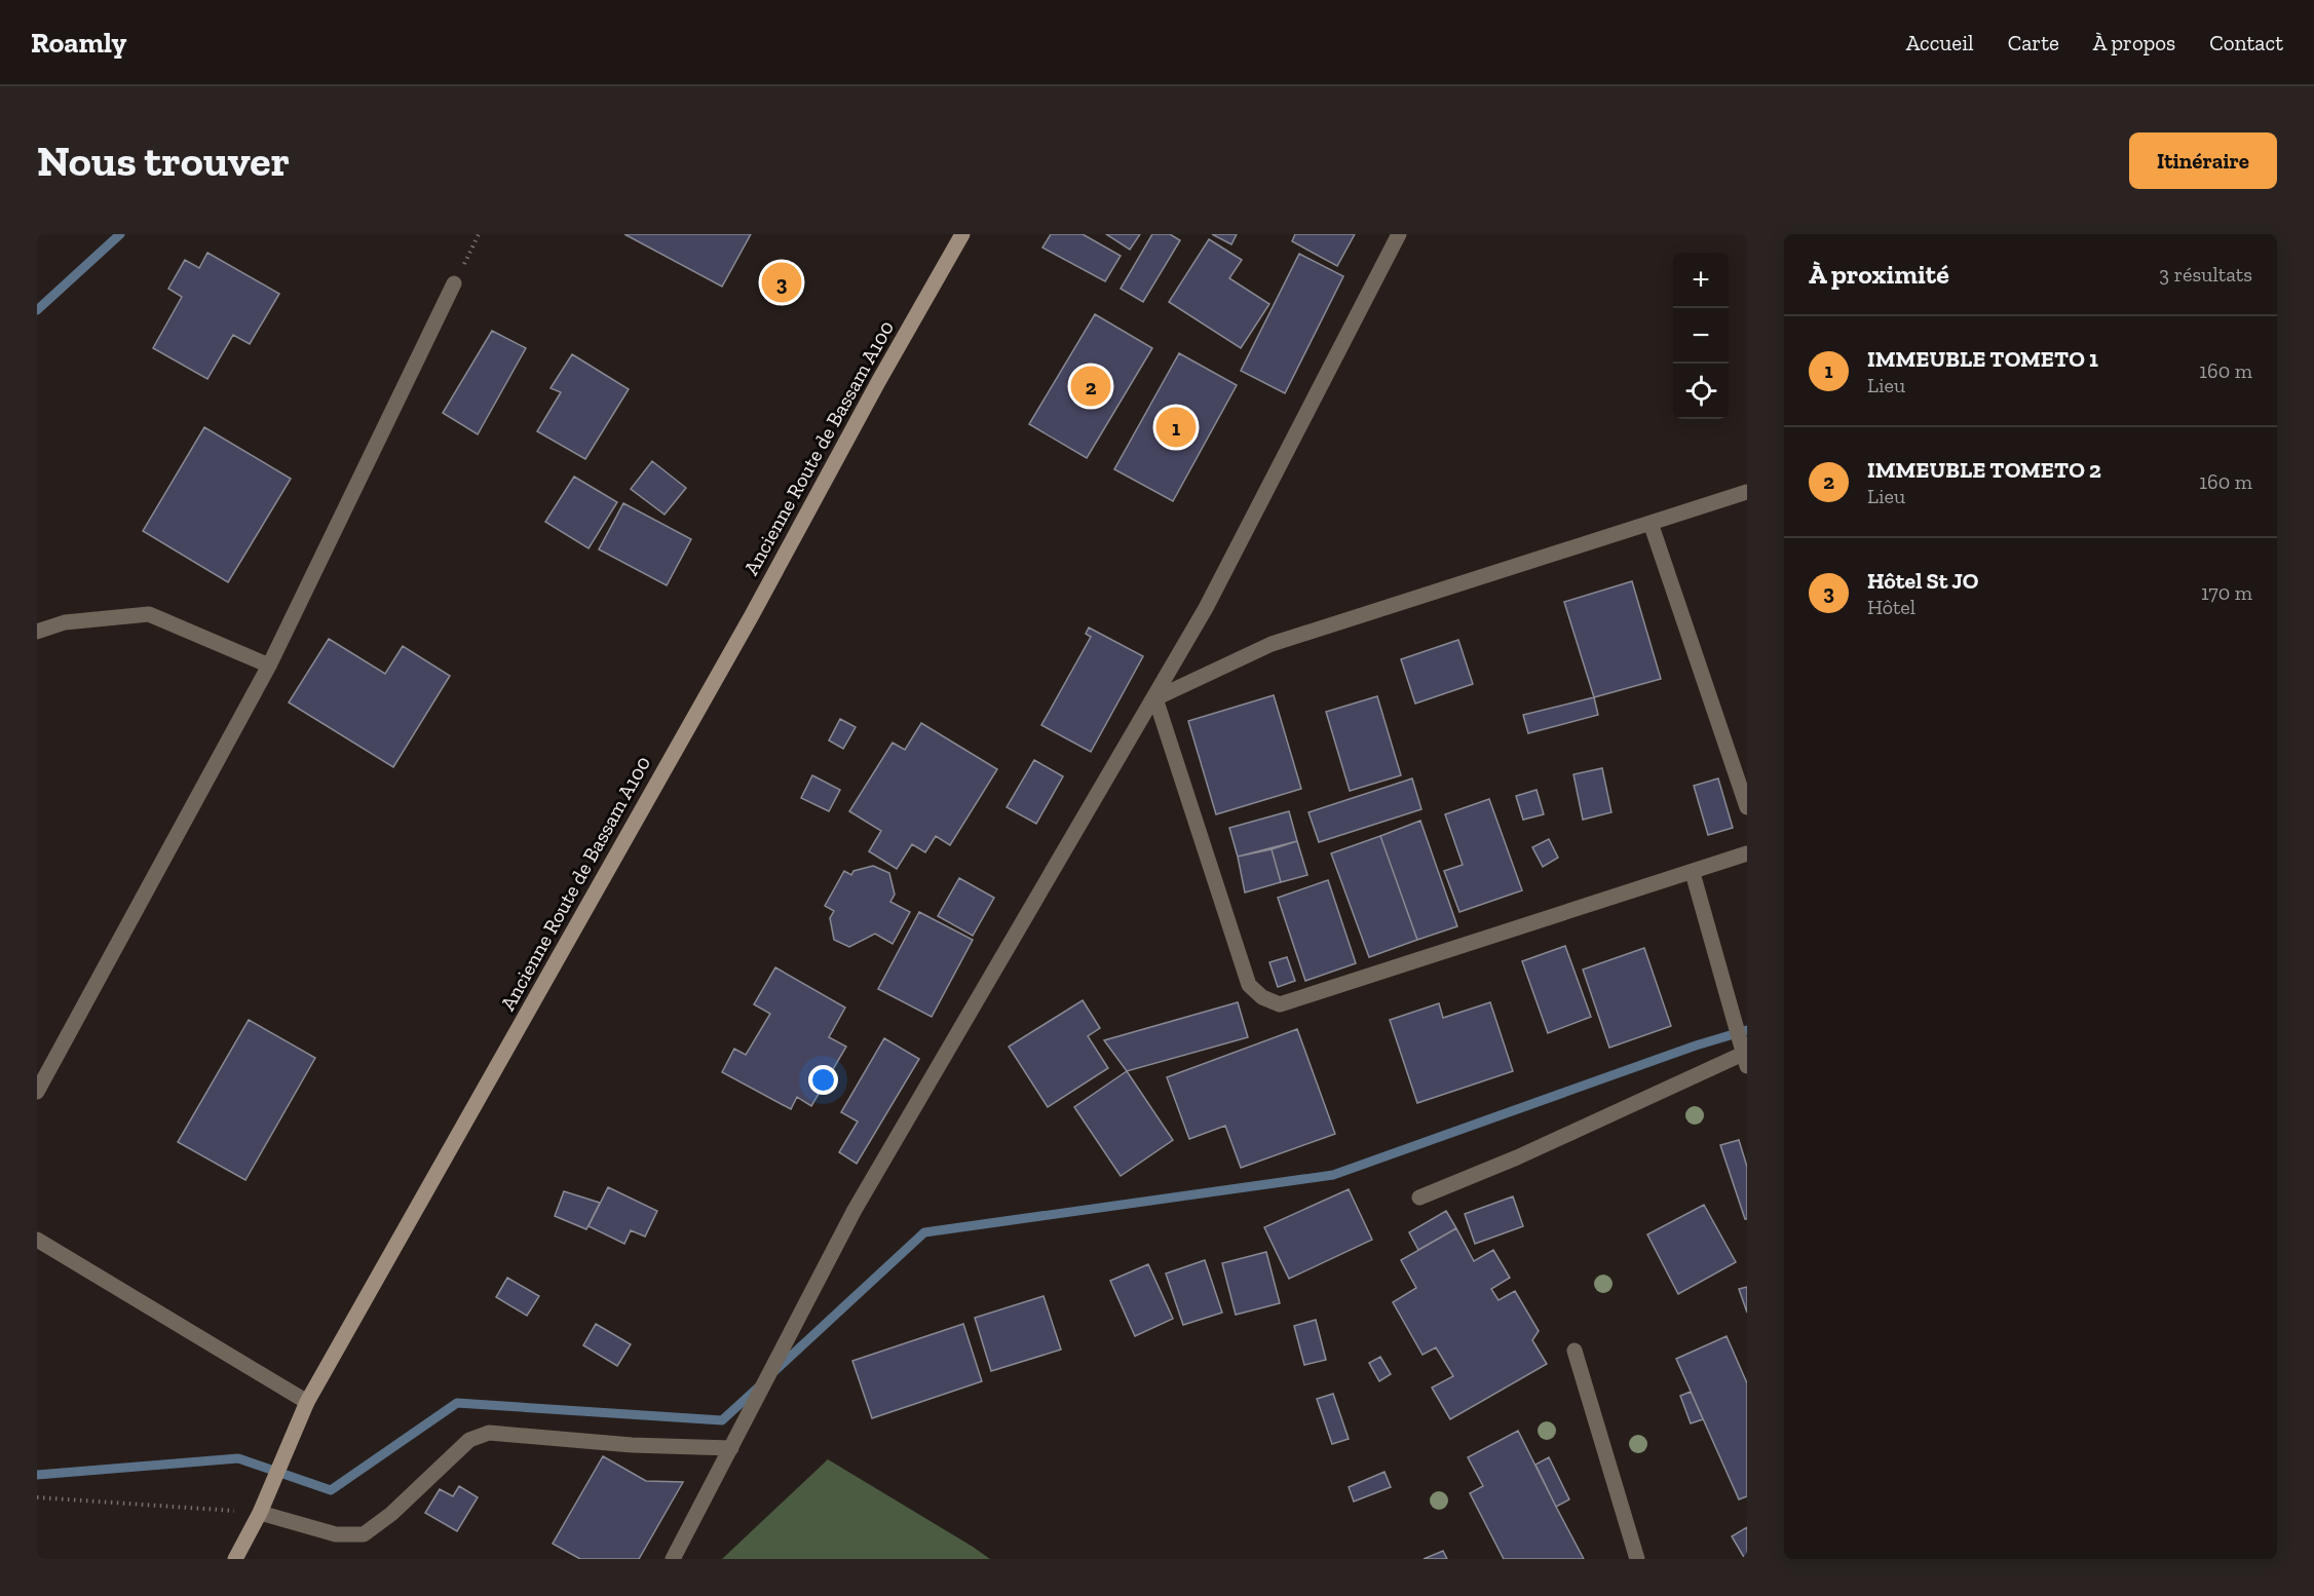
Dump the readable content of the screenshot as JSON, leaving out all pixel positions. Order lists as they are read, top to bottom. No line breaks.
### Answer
{"streets":{"main road":["Ancienne Route de Bassam A100"]},"page":{"header":"Roamly","nav":["Accueil","Carte","À propos","Contact"],"buttons":"Itinéraire","title":"Nous trouver","heading":["À proximité","3 résultats"],"map_buttons":["+","−"],"pins":["3","2","1"],"list":[{"mark":"1","name":"IMMEUBLE TOMETO 1","note":"Lieu","value":"160 m"},{"mark":"2","name":"IMMEUBLE TOMETO 2","note":"Lieu","value":"160 m"},{"mark":"3","name":"Hôtel St JO","note":"Hôtel","value":"170 m"}]}}
